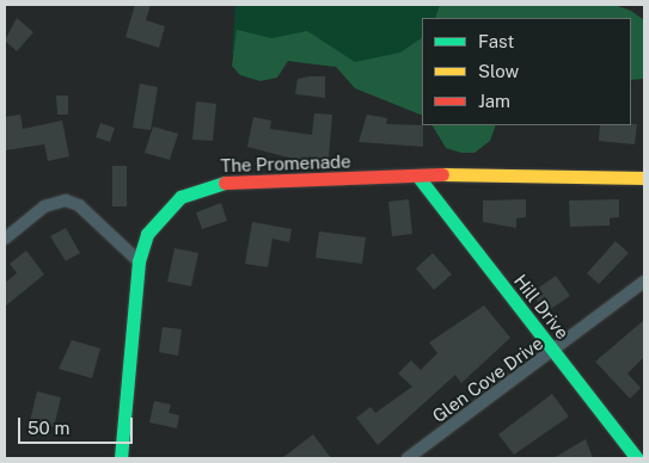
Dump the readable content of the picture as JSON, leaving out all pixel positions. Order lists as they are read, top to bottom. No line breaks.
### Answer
{"streets":{"street":["The Promenade","Hill Drive","Glen Cove Drive"]},"crossings":[["The Promenade","Hill Drive"],["Hill Drive","Glen Cove Drive"]],"legend":["Fast","Slow","Jam"],"scale_bar":"50 m"}
